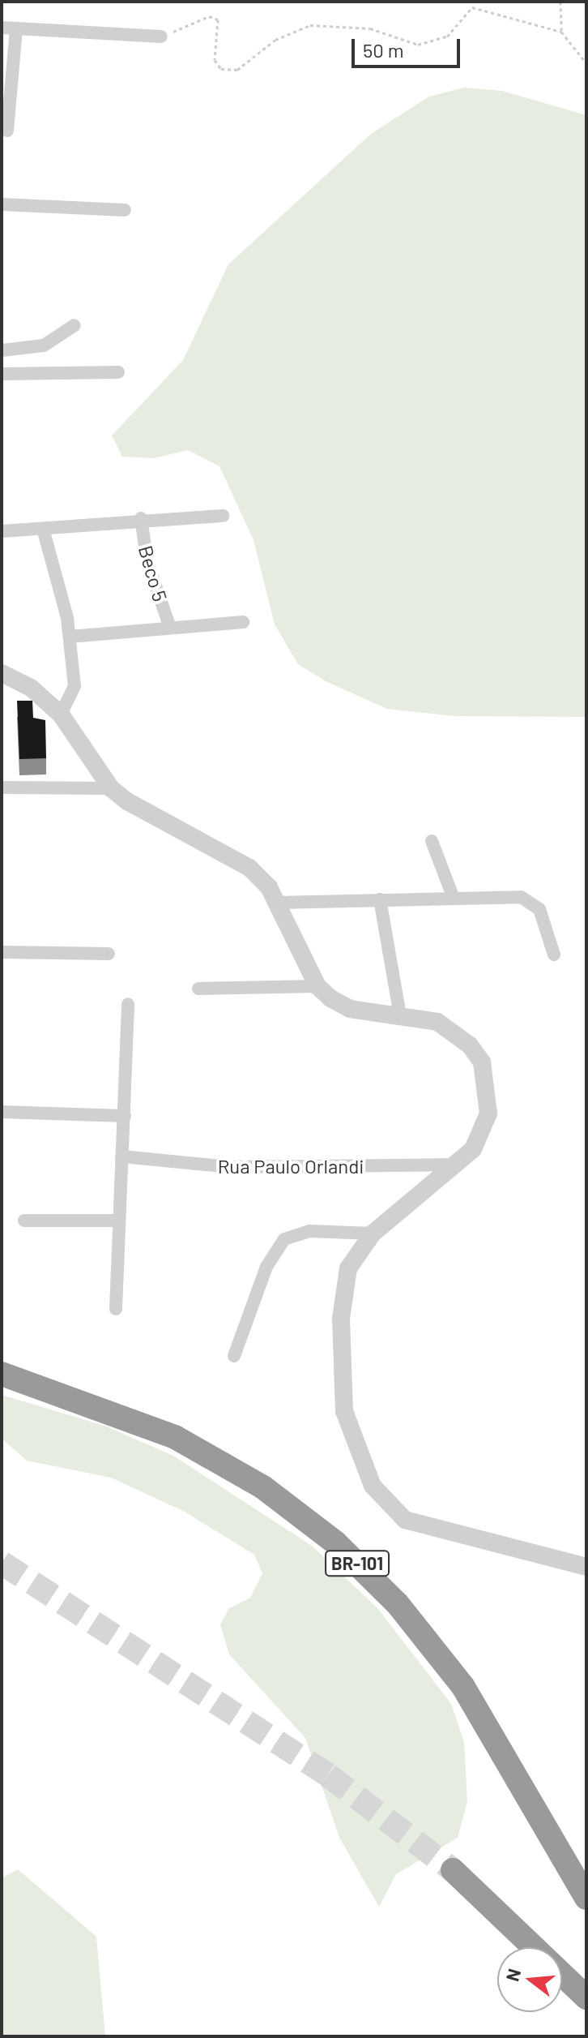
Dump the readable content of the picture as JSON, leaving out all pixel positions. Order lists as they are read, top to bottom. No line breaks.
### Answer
{"streets":{"highway":["BR-101"],"street":["Beco 5","Rua Paulo Orlandi"]},"scale_bar":"50 m","north":"left"}
